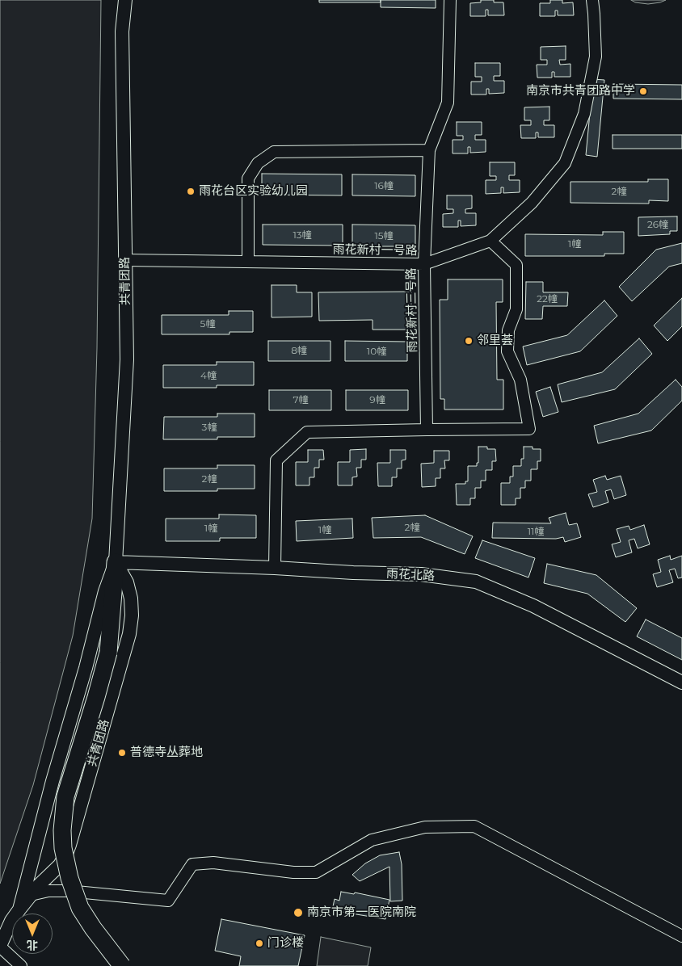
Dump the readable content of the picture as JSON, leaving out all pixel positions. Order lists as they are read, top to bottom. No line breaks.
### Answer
{"streets":{"street":["雨花新村一号路","共青团路","雨花新村三号路","雨花北路"]},"crossings":[["雨花新村一号路","共青团路"],["雨花新村一号路","雨花新村三号路"],["共青团路","雨花北路"]],"places":["南京市共青团路中学","雨花台区实验幼儿园","邻里荟","普德寺丛葬地","南京市第一医院南院","门诊楼"],"house_numbers":["16幢","2幢","26幢","13幢","15幢","1幢","22幢","5幢","8幢","10幢","4幢","7幢","9幢","3幢","2幢","2幢","1幢","1幢","11幢"],"north":"bottom"}
